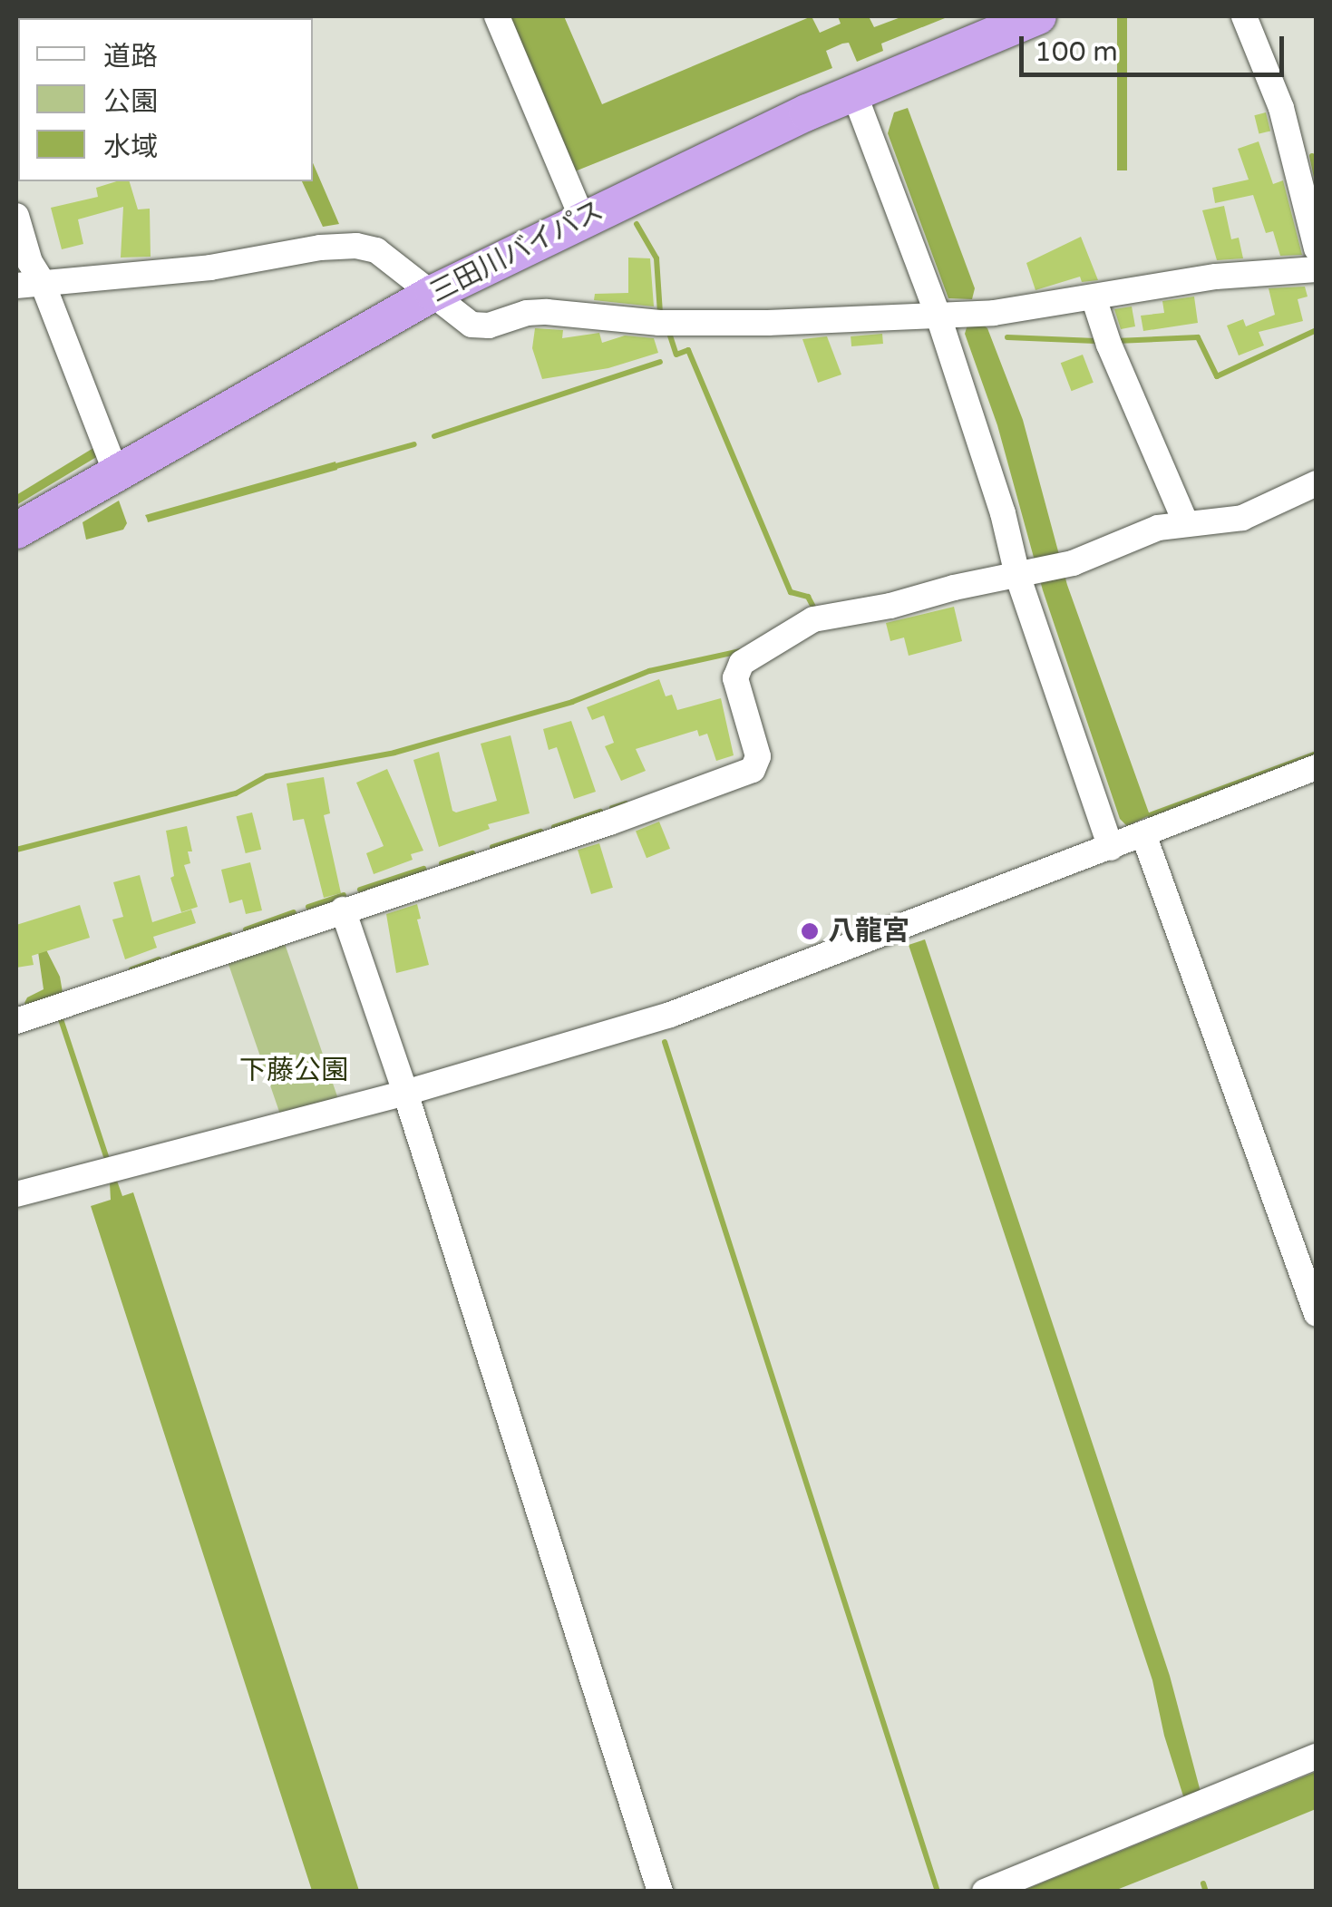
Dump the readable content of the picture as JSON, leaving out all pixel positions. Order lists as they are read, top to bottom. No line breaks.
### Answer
{"streets":{"highway":["三田川バイパス"]},"parks":["下藤公園"],"places":["八龍宮"],"legend":["道路","公園","水域"],"scale_bar":"100 m"}
